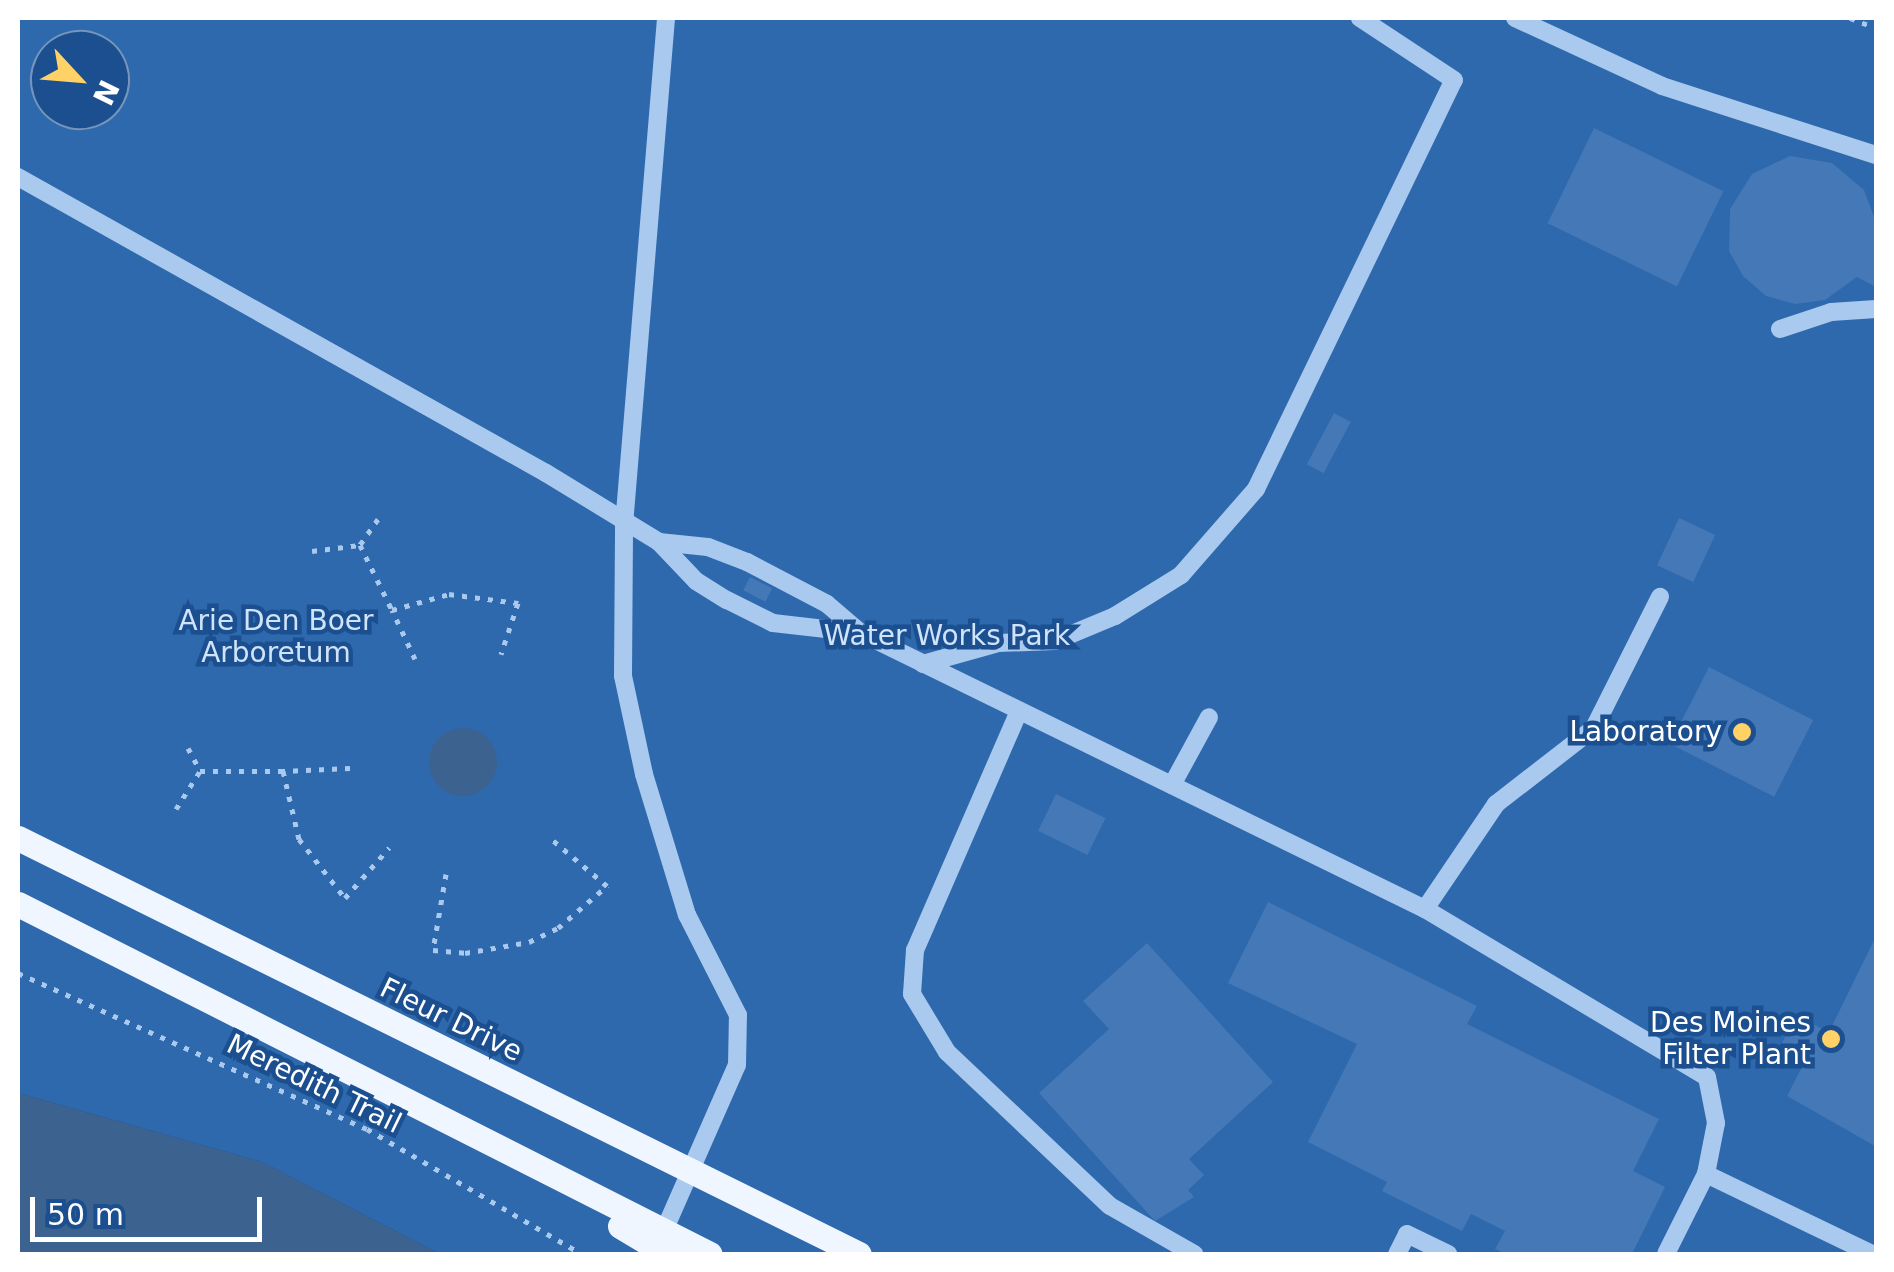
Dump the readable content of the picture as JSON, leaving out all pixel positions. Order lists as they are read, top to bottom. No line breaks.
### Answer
{"streets":{"main road":["Fleur Drive"],"path":["Meredith Trail"]},"parks":["Arie Den Boer Arboretum","Water Works Park"],"places":["Laboratory","Des Moines Filter Plant"],"scale_bar":"50 m","north":"bottom right"}
